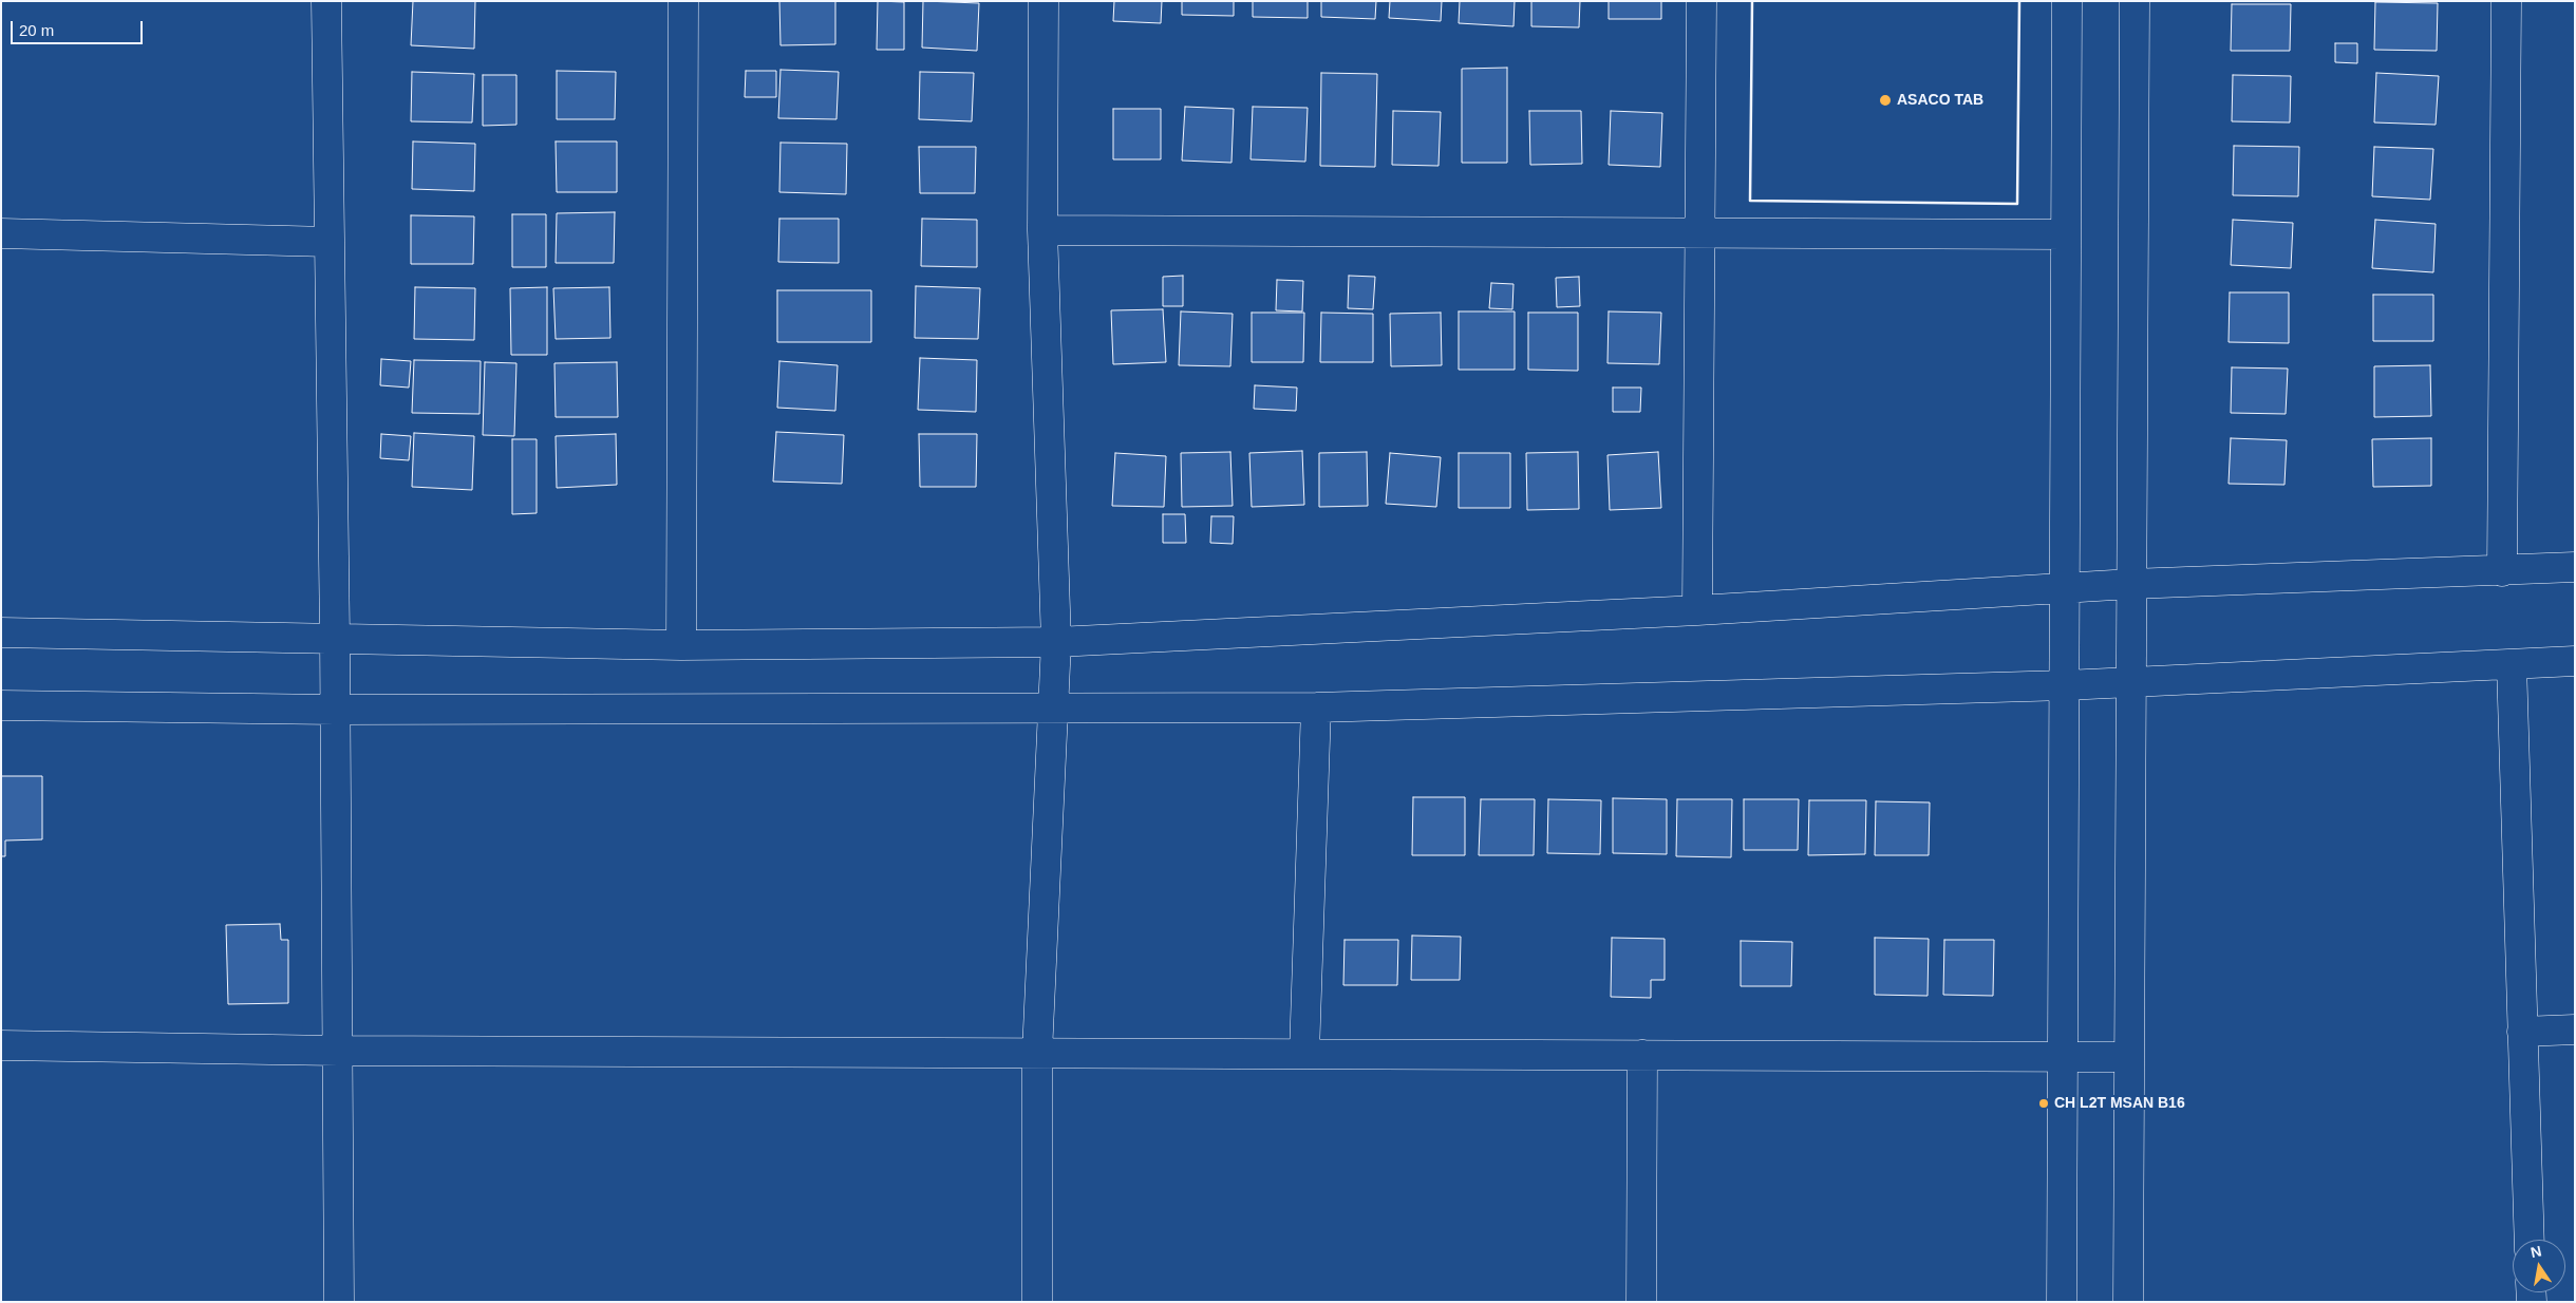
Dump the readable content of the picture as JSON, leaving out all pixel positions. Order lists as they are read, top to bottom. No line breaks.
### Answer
{"places":["ASACO TAB","CH L2T MSAN B16"],"scale_bar":"20 m","north":"top"}
